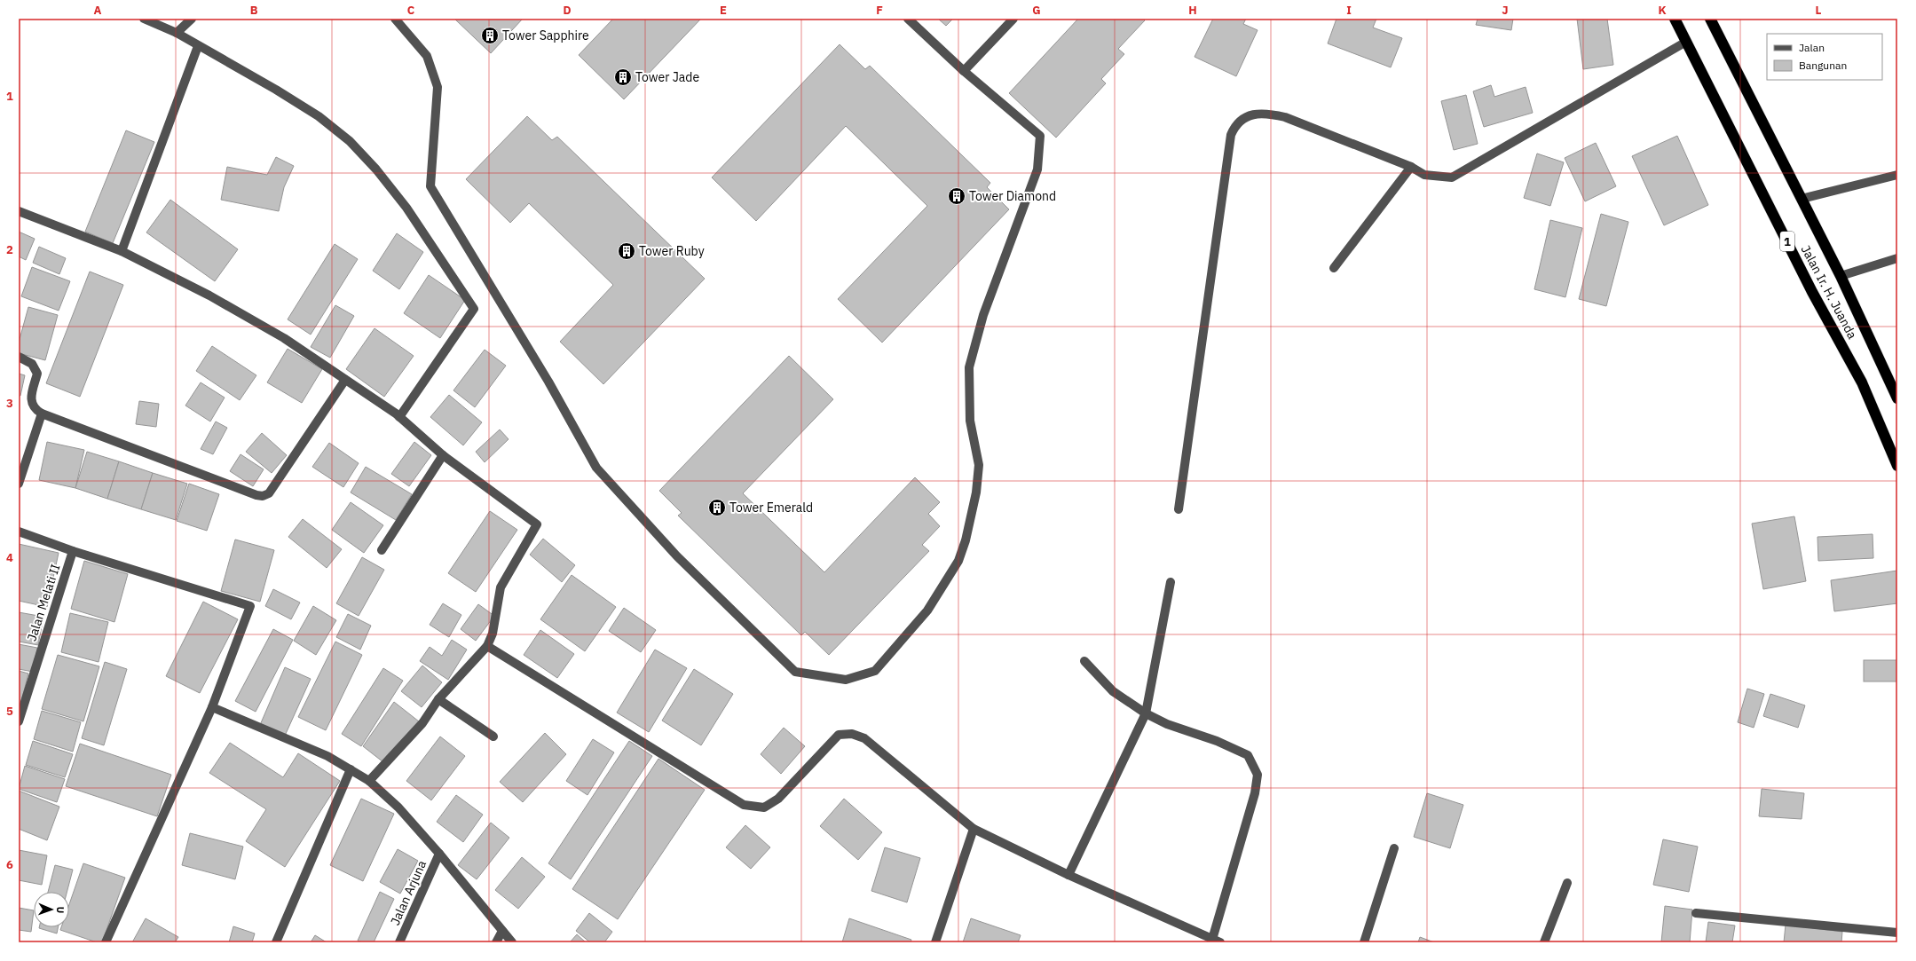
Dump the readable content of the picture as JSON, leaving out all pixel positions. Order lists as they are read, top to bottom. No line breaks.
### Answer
{"streets":{"highway":["1","Jalan Ir. H. Juanda"],"street":["Jalan Melati II","Jalan Arjuna"]},"places":{"building":["Tower Sapphire","Tower Jade","Tower Diamond","Tower Ruby","Tower Emerald"]},"legend":["Jalan","Bangunan"],"north":"right","grid":{"columns":["A","B","C","D","E","F","G","H","I","J","K","L"],"rows":["1","2","3","4","5","6"]}}
